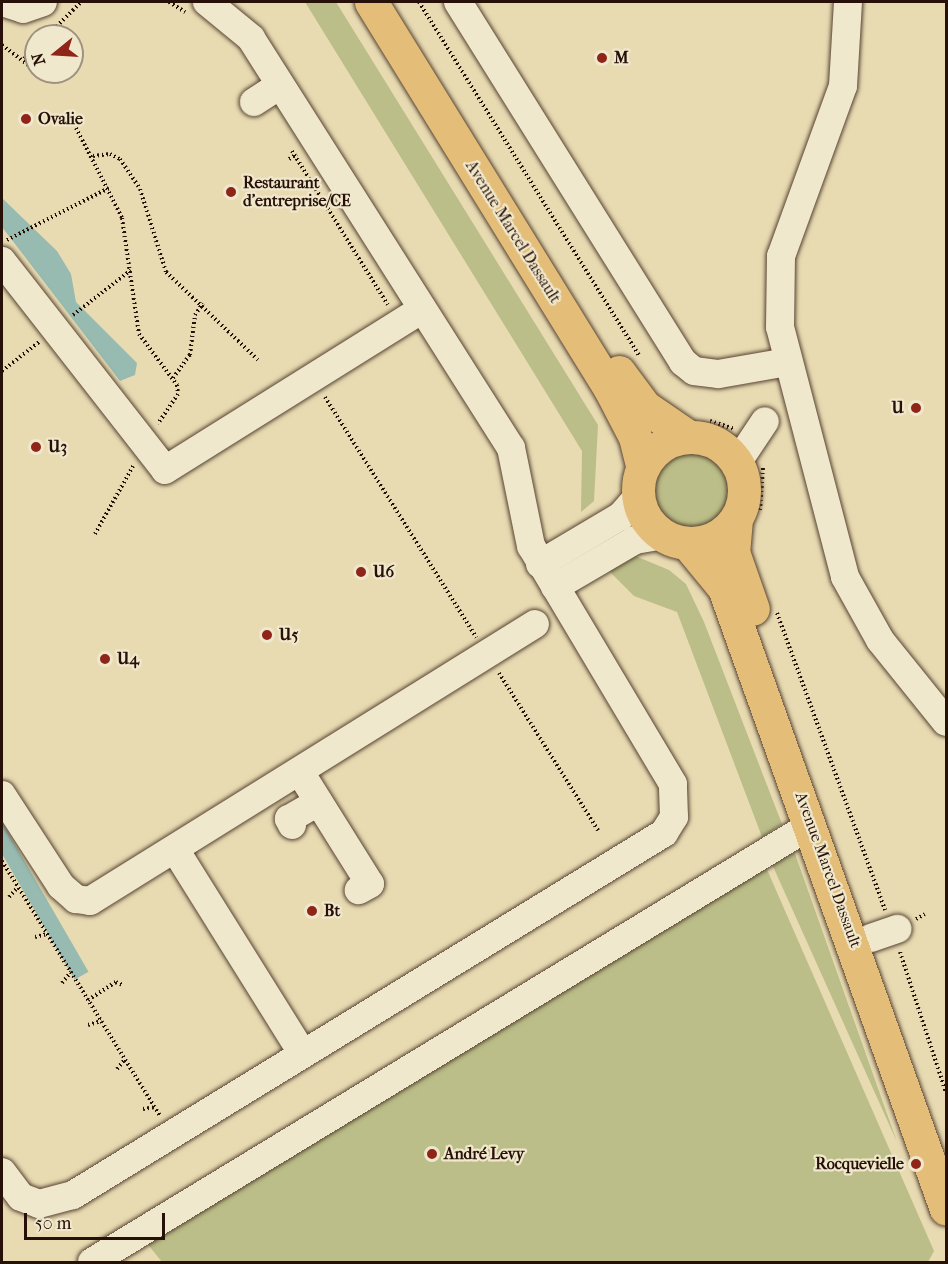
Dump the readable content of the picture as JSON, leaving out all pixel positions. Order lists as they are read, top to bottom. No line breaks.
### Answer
{"streets":{"main road":["Avenue Marcel Dassault"]},"places":["M","Ovalie","Restaurant d'entreprise/CE","U","U3","U6","U5","U4","Bt","André Levy","Rocquevielle"],"scale_bar":"50 m","north":"left"}
